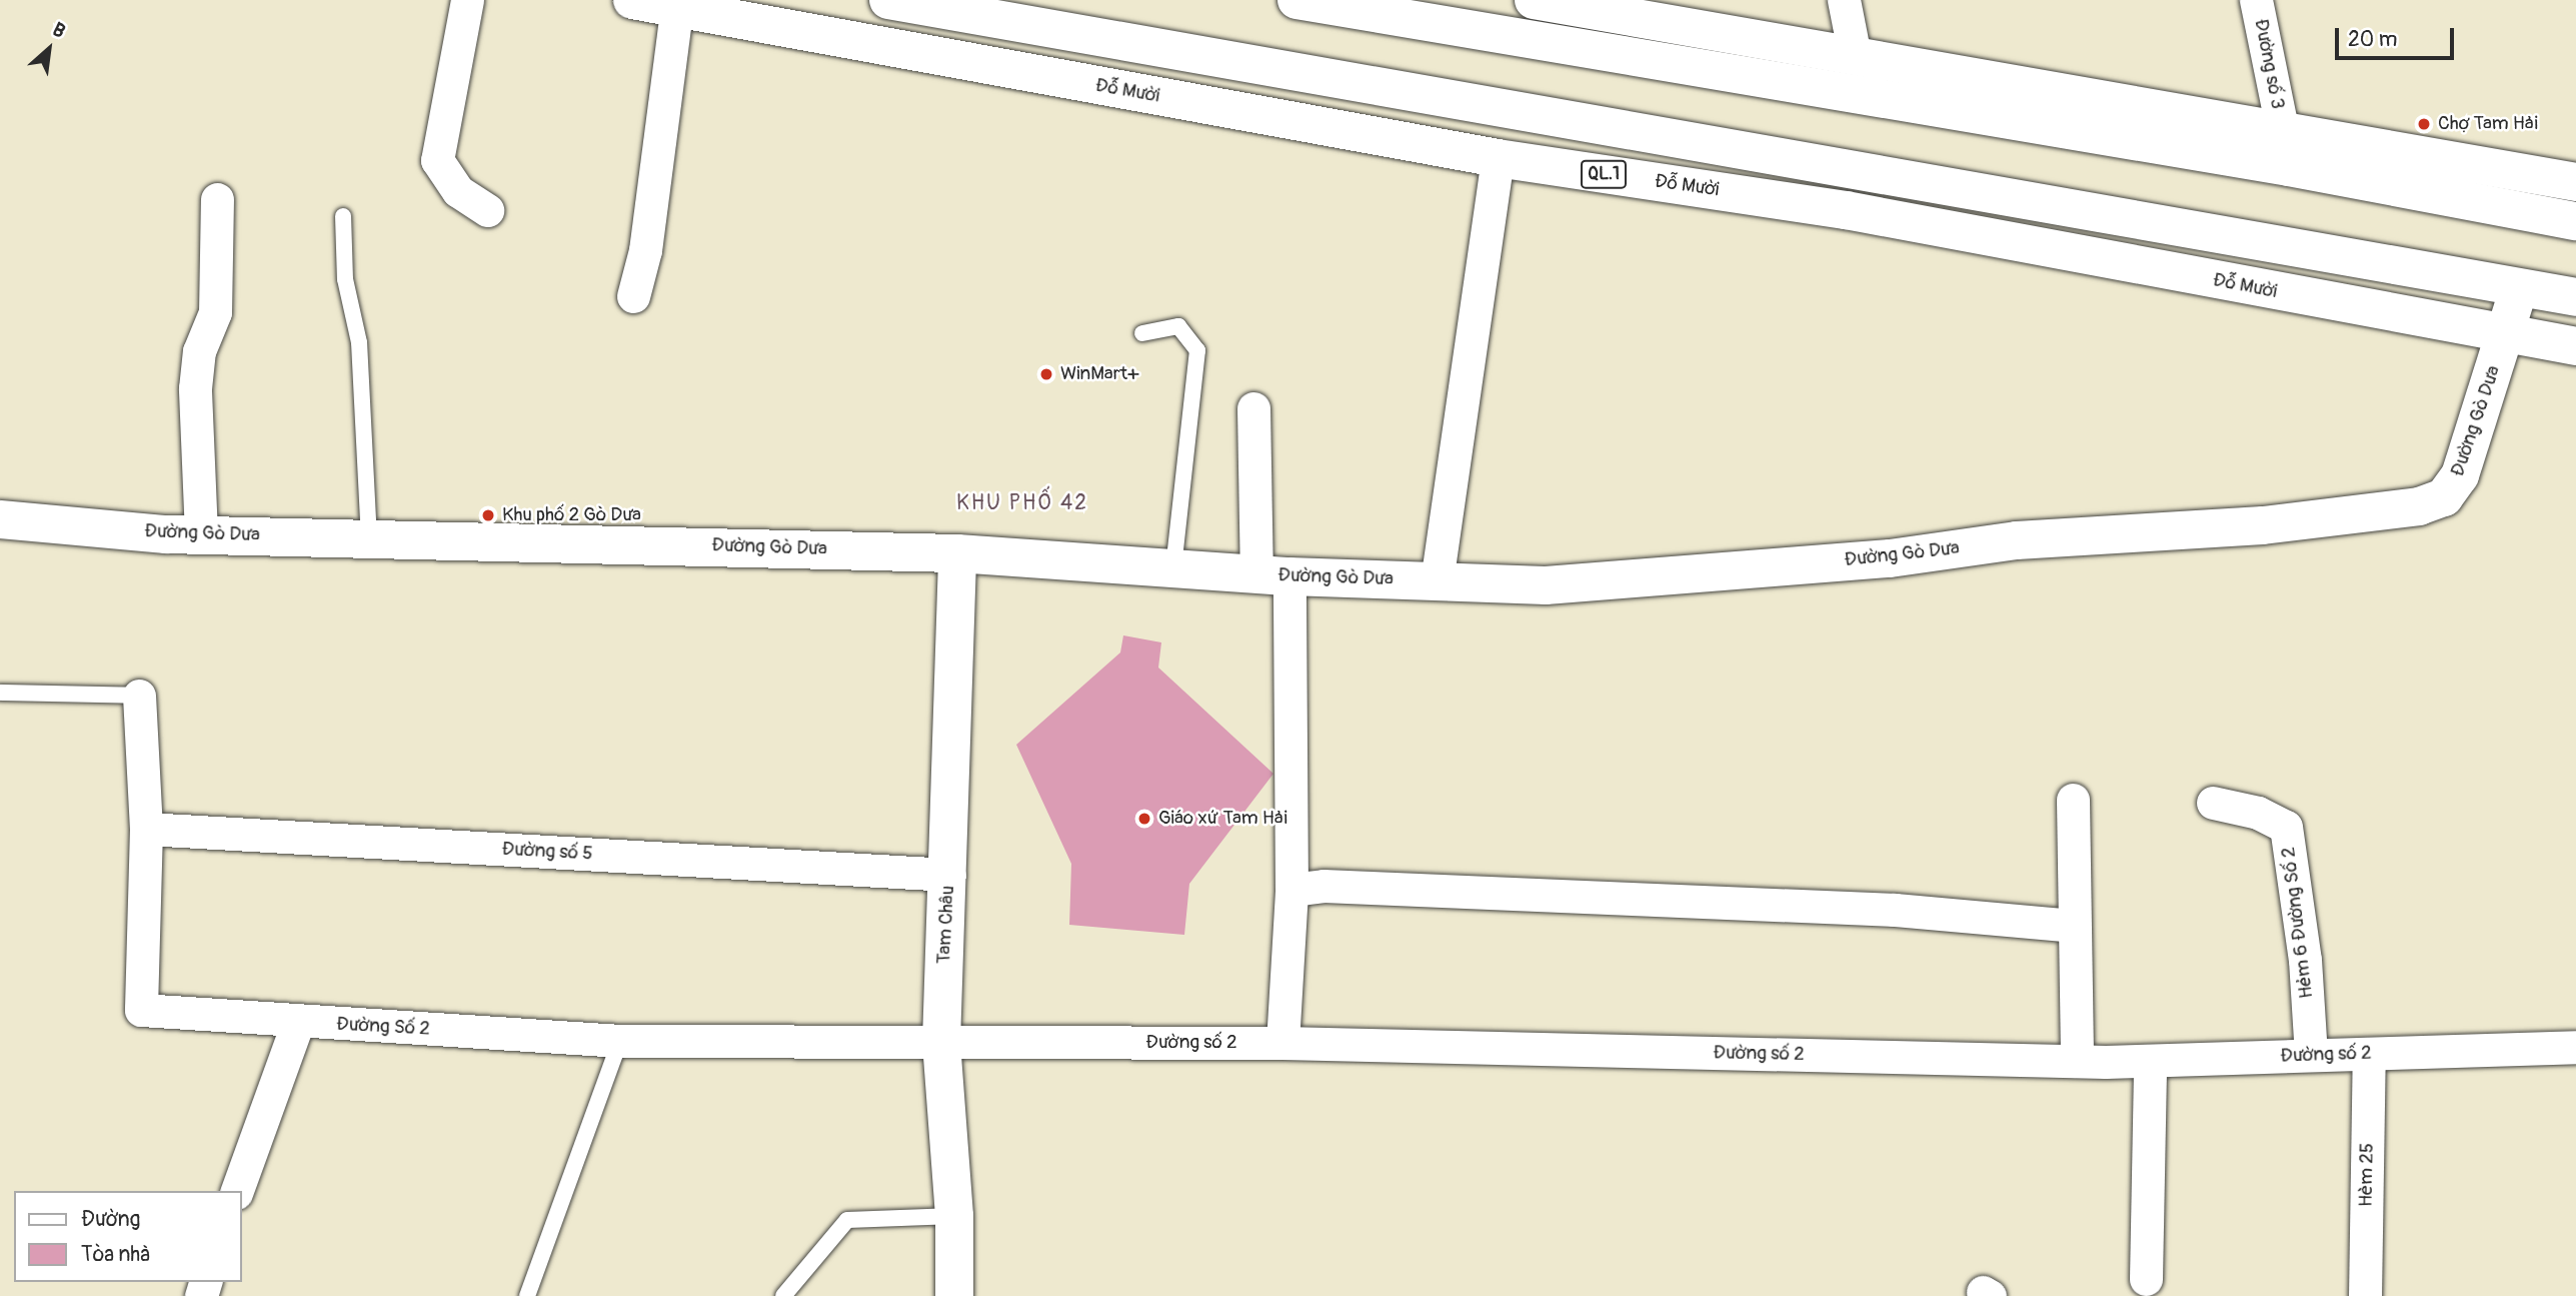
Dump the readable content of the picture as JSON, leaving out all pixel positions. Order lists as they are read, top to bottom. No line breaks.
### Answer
{"streets":{"main road":["Đỗ Mười","QL.1","Đường Gò Dưa","Tam Châu"],"street":["Đường số 3","Đường số 5","Hẻm 6 Đường Số 2","Đường Số 2","Đường số 2","Hèm 25"]},"crossings":[["Đỗ Mười","Đường Gò Dưa"],["QL.1","Đường Gò Dưa"],["Đường Gò Dưa","Tam Châu"],["Đường số 5","Tam Châu"],["Đường số 5","Đường Số 2"],["Hẻm 6 Đường Số 2","Đường số 2"],["Tam Châu","Đường Số 2"],["Tam Châu","Đường số 2"],["Đường Số 2","Đường số 2"],["Đường số 2","Hèm 25"]],"districts":["KHU PHỐ 42"],"places":["Chợ Tam Hải","WinMart+","Khu phố 2 Gò Dưa","Giáo xứ Tam Hải"],"legend":["Đường","Tòa nhà"],"scale_bar":"20 m","north":"top right"}
